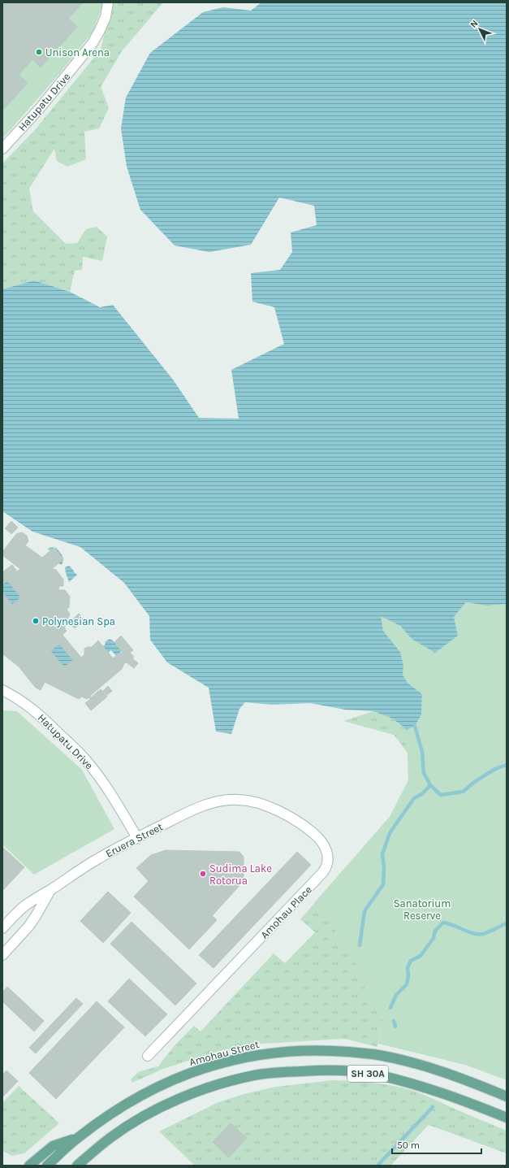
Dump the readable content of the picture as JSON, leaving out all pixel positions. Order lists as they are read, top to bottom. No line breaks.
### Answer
{"streets":{"main road":["Amohau Street","SH 30A"],"street":["Hatupatu Drive","Eruera Street","Amohau Place"]},"crossings":[["Hatupatu Drive","Eruera Street"],["Eruera Street","Amohau Place"]],"parks":["Sanatorium Reserve"],"places":["Unison Arena","Polynesian Spa","Sudima Lake Rotorua"],"scale_bar":"50 m","north":"top left"}
